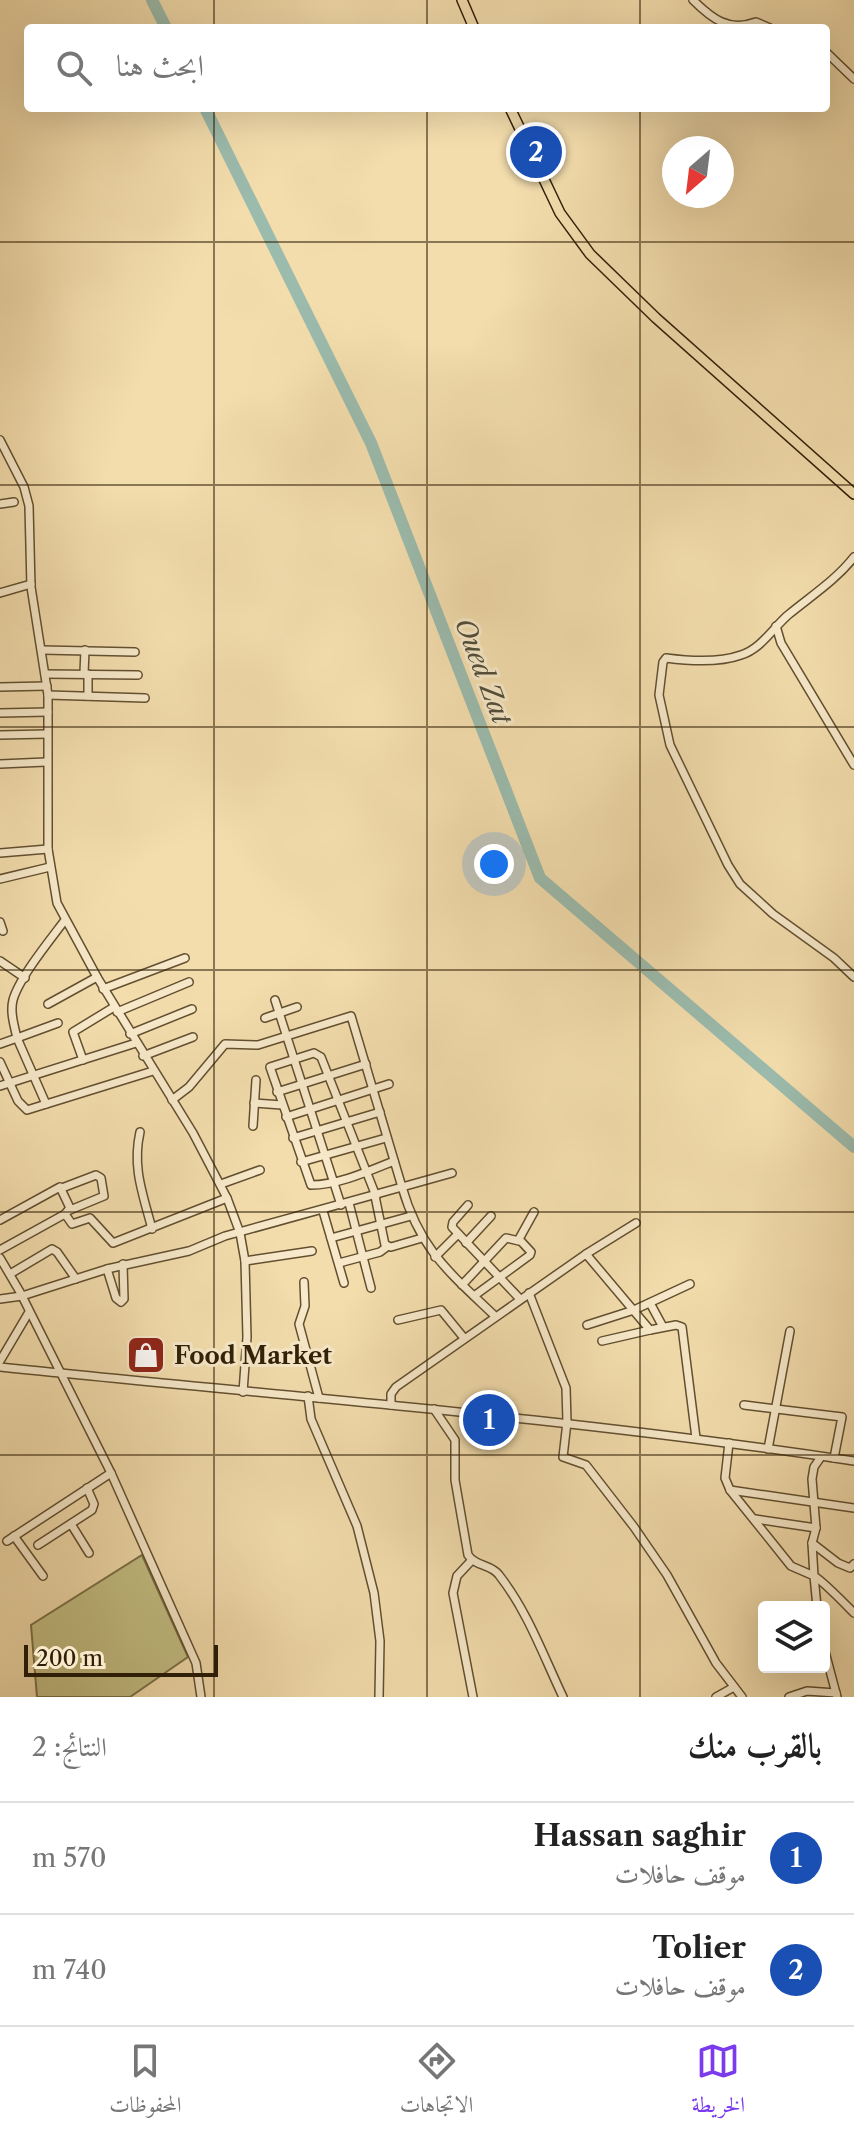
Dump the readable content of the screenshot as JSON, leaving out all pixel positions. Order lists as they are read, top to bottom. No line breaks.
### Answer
{"water":["Oued Zat"],"places":{"shop":["Food Market"]},"scale_bar":"200 m","north":"bottom left","page":{"search":"ابحث هنا","pins":["2","1"],"scale":"200 m","heading":["بالقرب منك","النتائج: 2"],"list":[{"mark":"1","name":"Hassan saghir","note":"موقف حافلات","value":"570 m"},{"mark":"2","name":"Tolier","note":"موقف حافلات","value":"740 m"}],"nav":["الخريطة","الاتجاهات","المحفوظات"]}}
